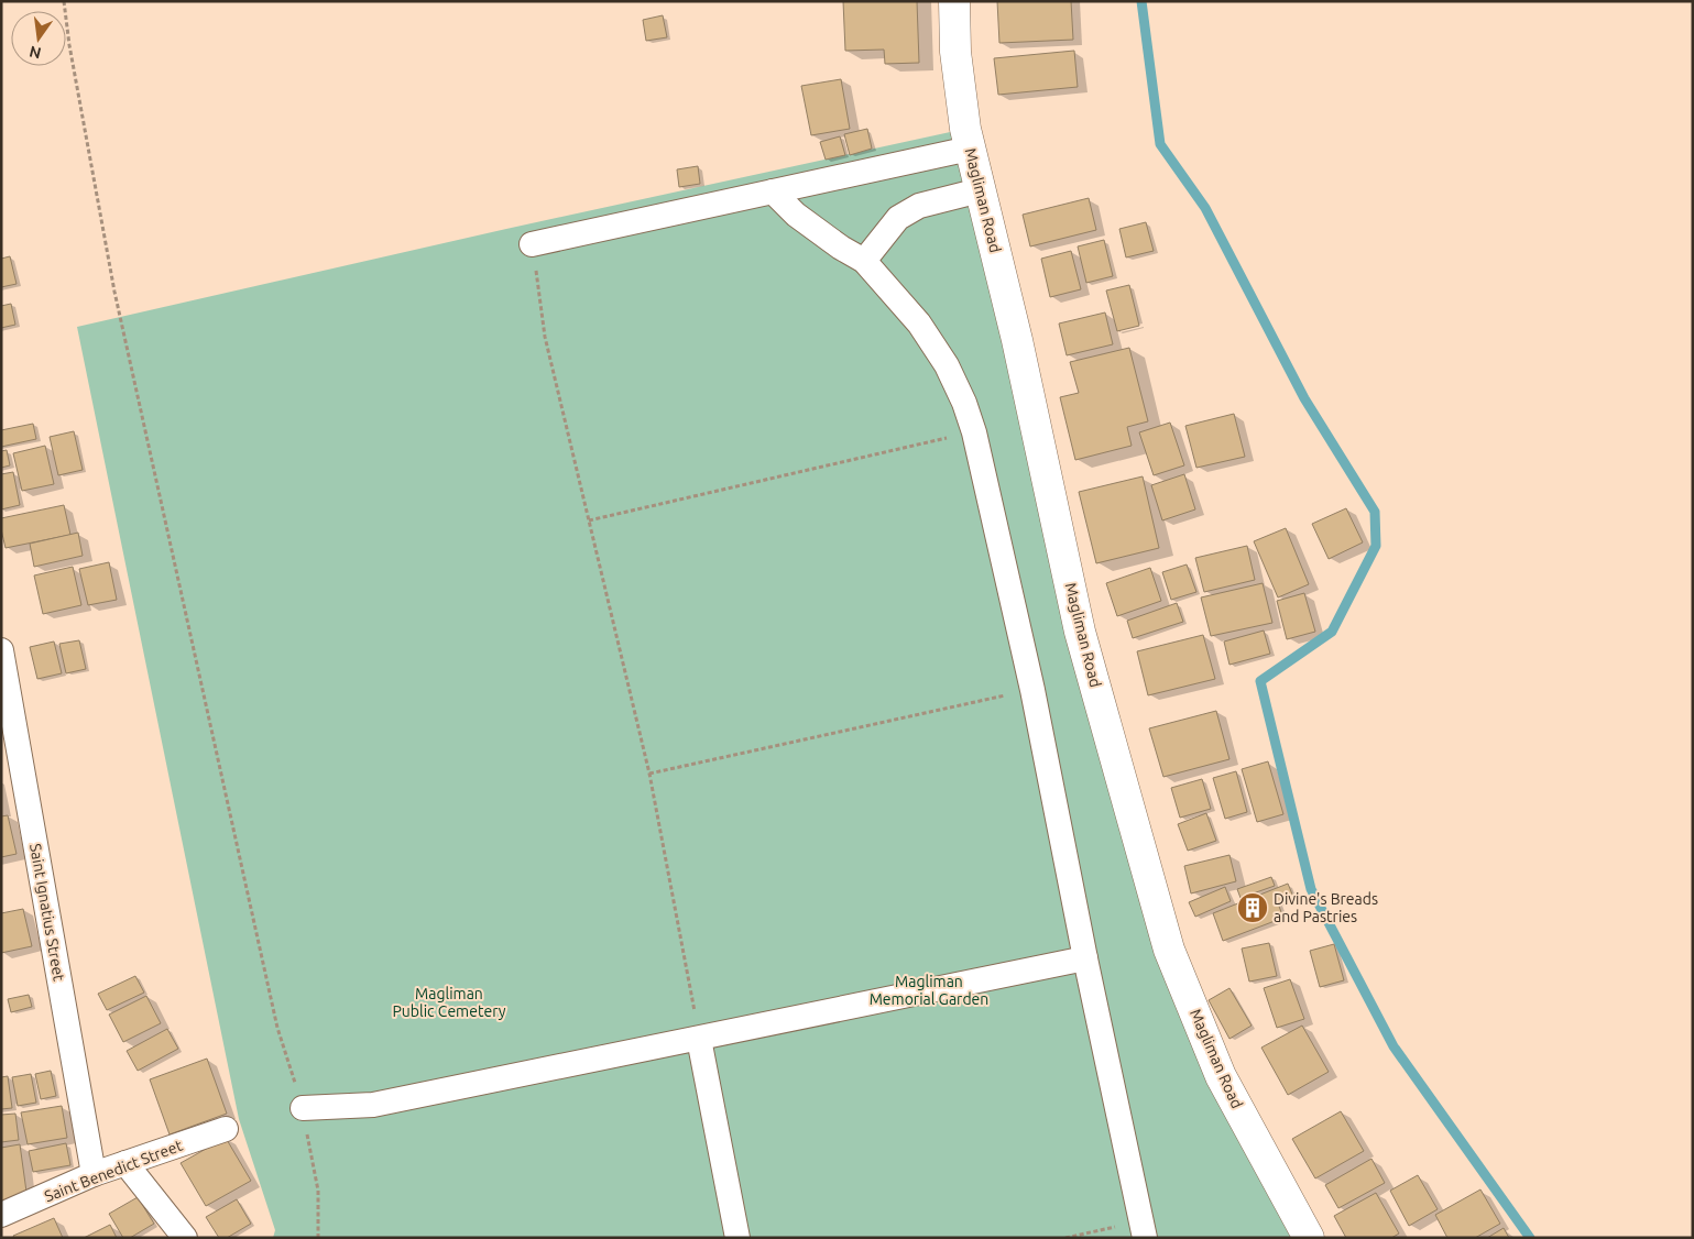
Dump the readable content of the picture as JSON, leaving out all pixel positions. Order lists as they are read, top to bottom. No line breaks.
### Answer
{"streets":{"street":["Magliman Road","Saint Ignatius Street","Saint Benedict Street"]},"crossings":[["Saint Ignatius Street","Saint Benedict Street"]],"parks":["Magliman Memorial Garden","Magliman Public Cemetery"],"places":{"building":["Divine's Breads and Pastries"]},"north":"bottom"}
